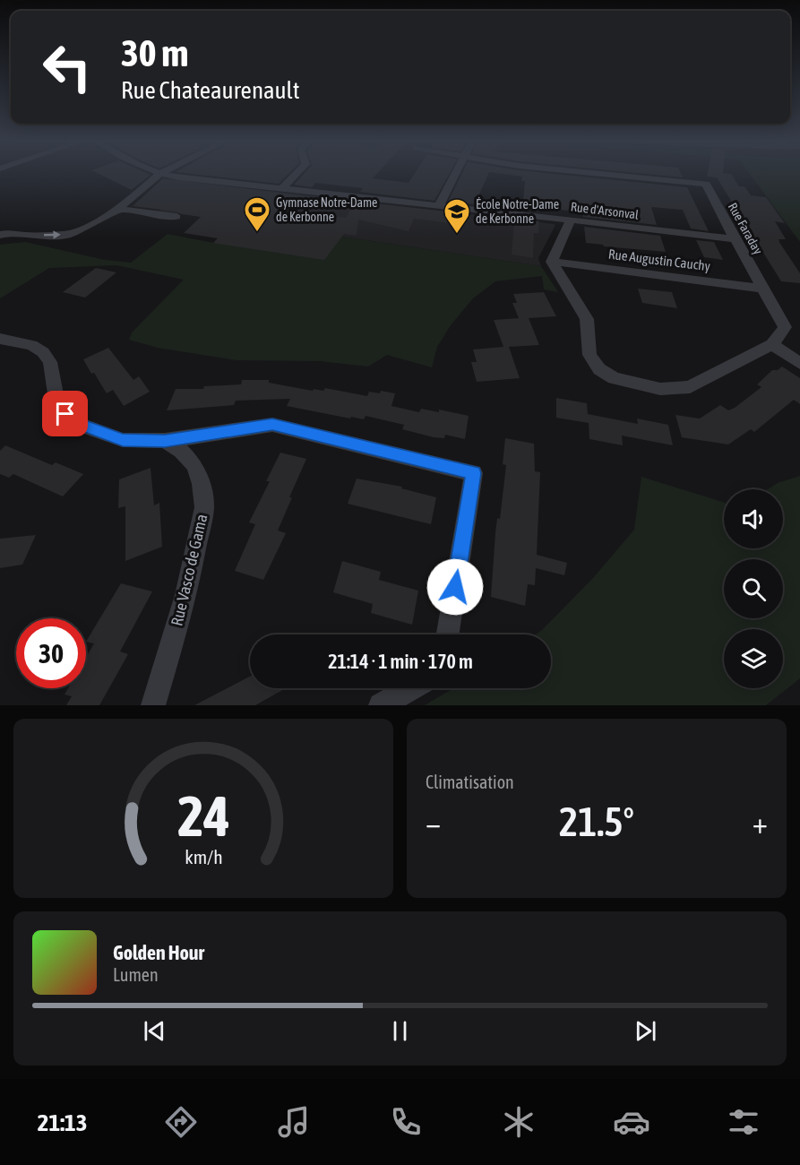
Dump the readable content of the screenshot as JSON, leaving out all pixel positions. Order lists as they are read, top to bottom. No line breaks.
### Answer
{"streets":{"street":["Rue d'Arsonval","Rue Faraday","Rue Augustin Cauchy","Rue Vasco de Gama"]},"crossings":[["Rue d'Arsonval","Rue Faraday"],["Rue Faraday","Rue Augustin Cauchy"]],"places":{"sports":["Gymnase Notre-Dame de Kerbonne"],"school or university":["École Notre-Dame de Kerbonne"]},"page":{"turn":["30 m","Rue Chateaurenault"],"limit":"30","trip":"21:14 · 1 min · 170 m","tile":"Climatisation","heat":["−","21.5°","+"],"song":["Golden Hour","Lumen"],"tabs":"21:13","gauge":["24","km/h"]}}
